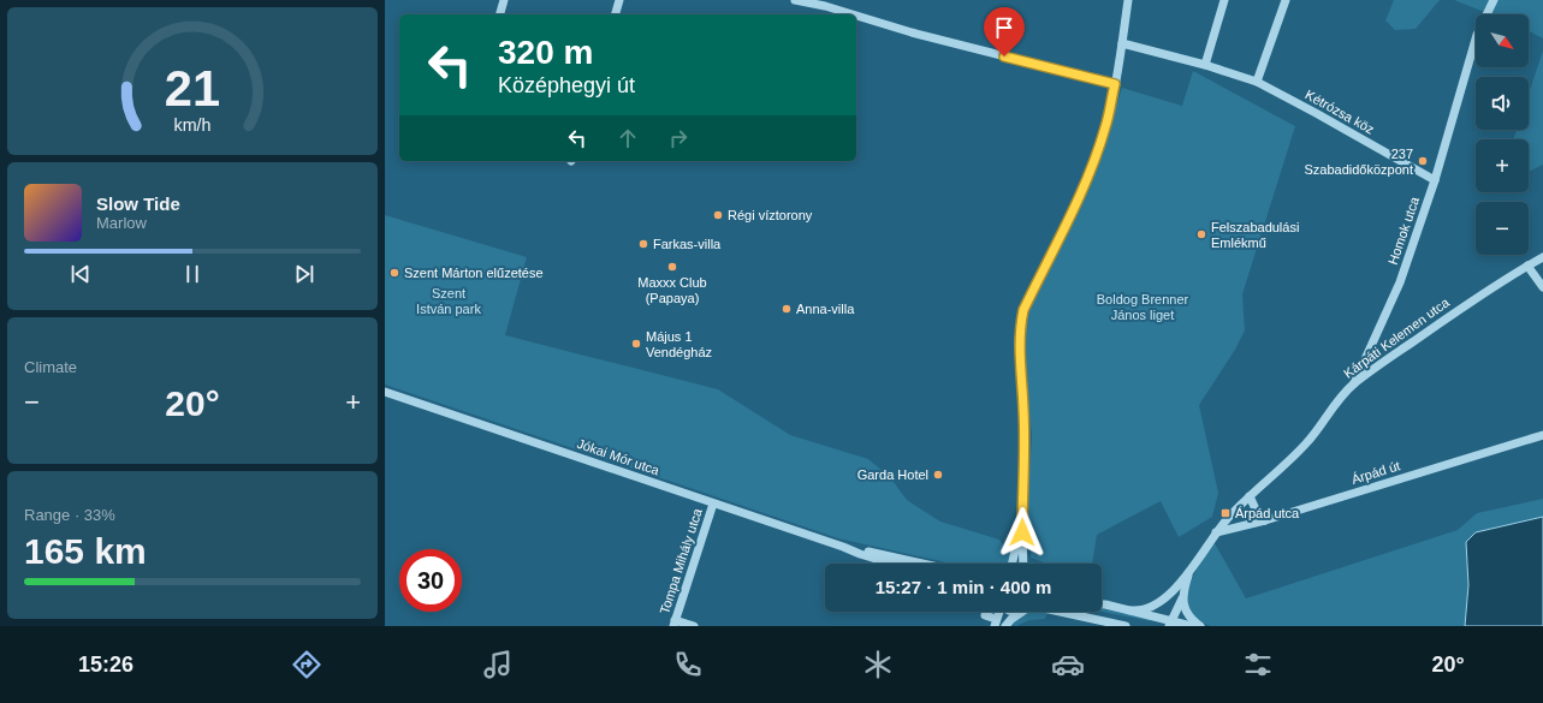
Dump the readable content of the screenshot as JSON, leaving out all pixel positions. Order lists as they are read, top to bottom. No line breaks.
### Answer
{"streets":{"street":["Kétrózsa köz","Homok utca","Kárpáti Kelemen utca","Jókai Mór utca","Árpád út","Tompa Mihály utca"]},"crossings":[["Kétrózsa köz","Homok utca"],["Homok utca","Kárpáti Kelemen utca"],["Kárpáti Kelemen utca","Árpád út"],["Jókai Mór utca","Tompa Mihály utca"]],"parks":["Szent István park","Boldog Brenner János liget"],"places":{"other":["237 Szabadidőközpont","Régi víztorony","Felszabadulási Emlékmű","Farkas-villa","Maxxx Club (Papaya)","Szent Márton elűzetése","Anna-villa","Május 1 Vendégház","Garda Hotel"],"transit":["Árpád utca"]},"north":"bottom right","page":{"map_buttons":["+","−"],"turn":["320 m","Középhegyi út"],"song":["Slow Tide","Marlow"],"tile":["Climate",["Range · 33%","165 km"]],"heat":["−","20°","+"],"limit":"30","trip":"15:27 · 1 min · 400 m","tabs":["15:26","20°"],"gauge":["21","km/h"]}}
